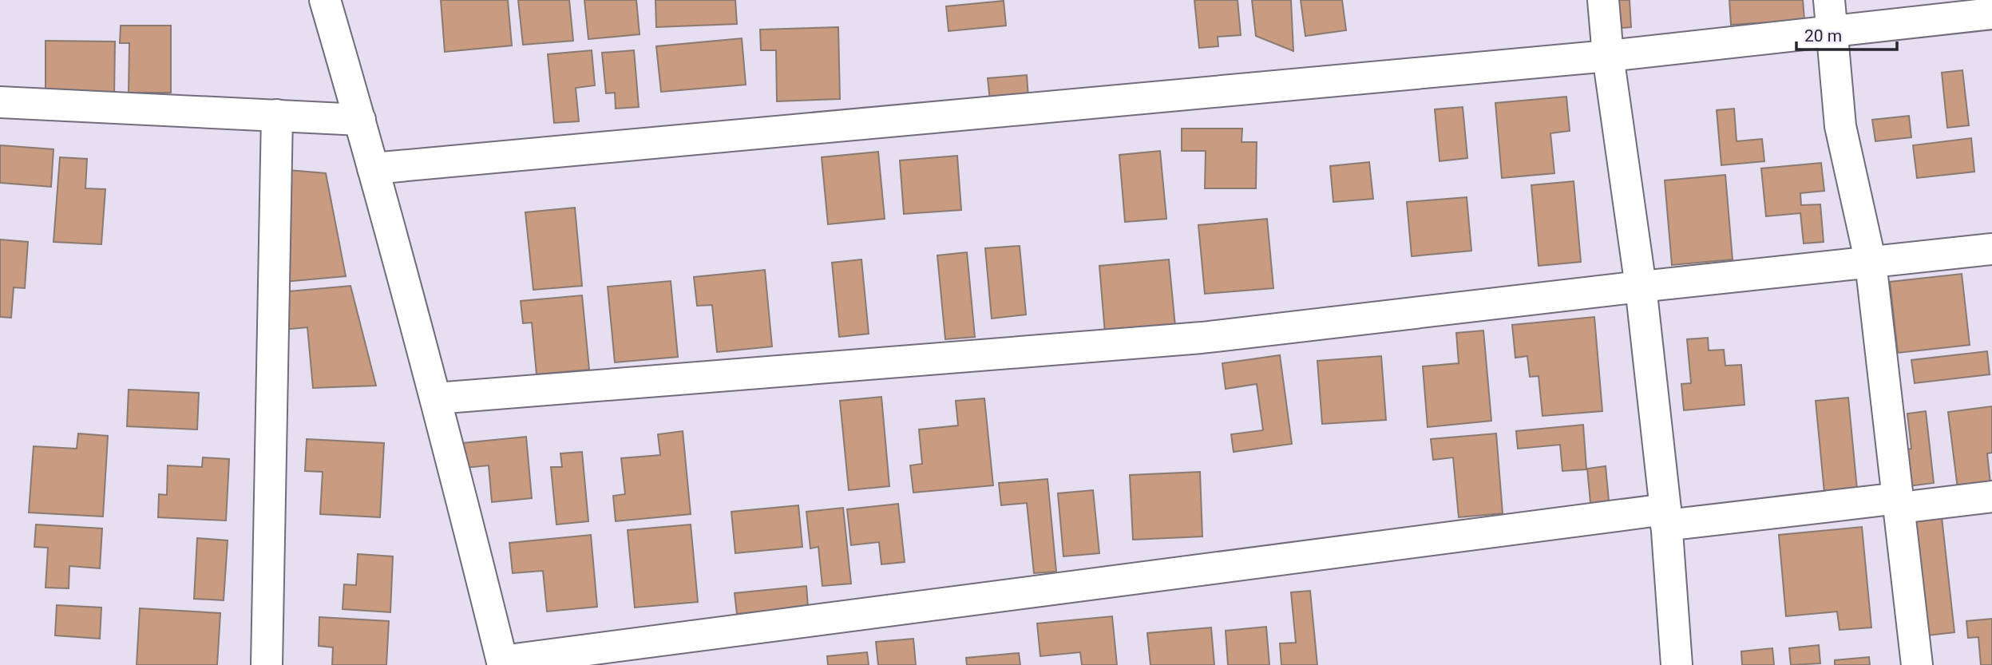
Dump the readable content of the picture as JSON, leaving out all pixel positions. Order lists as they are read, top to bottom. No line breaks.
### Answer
{"scale_bar":"20 m"}
